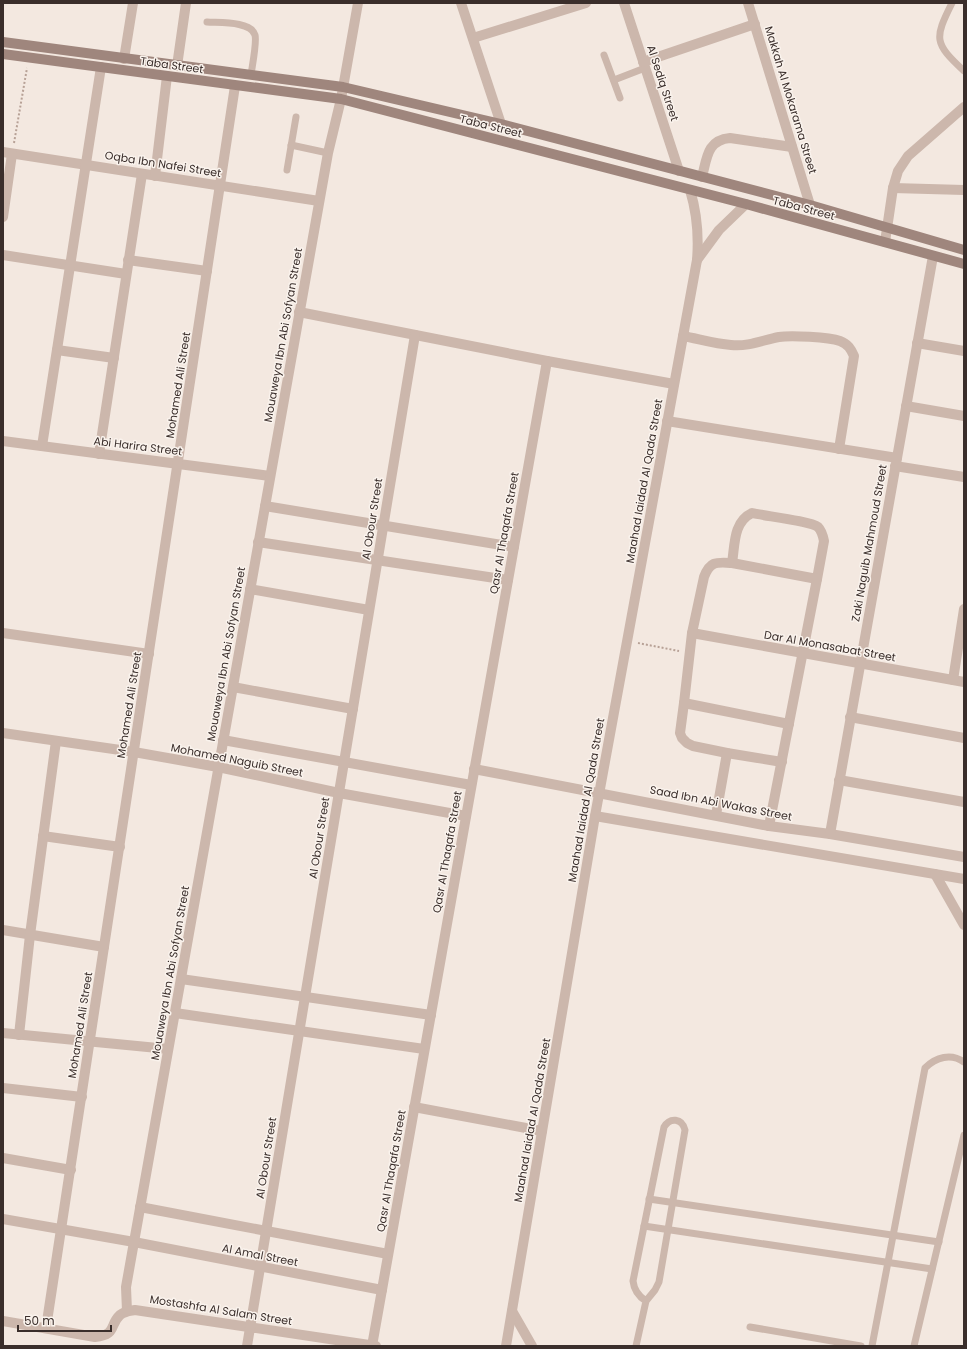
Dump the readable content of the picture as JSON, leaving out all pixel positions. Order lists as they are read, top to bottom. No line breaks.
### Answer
{"streets":{"street":["Taba Street","Al Sediq Street","Makkah Al Mokarama Street","Oqba Ibn Nafei Street","Mouaweya Ibn Abi Sofyan Street","Mohamed Ali Street","Abi Harira Street","Maahad Iaidad Al Qada Street","Al Obour Street","Qasr Al Thaqafa Street","Zaki Naguib Mahmoud Street","Dar Al Monasabat Street","Mohamed Naguib Street","Saad Ibn Abi Wakas Street","Al Amal Street","Mostashfa Al Salam Street"]},"crossings":[["Taba Street","Al Sediq Street"],["Taba Street","Makkah Al Mokarama Street"],["Taba Street","Mouaweya Ibn Abi Sofyan Street"],["Taba Street","Mohamed Ali Street"],["Taba Street","Maahad Iaidad Al Qada Street"],["Taba Street","Zaki Naguib Mahmoud Street"],["Oqba Ibn Nafei Street","Mouaweya Ibn Abi Sofyan Street"],["Oqba Ibn Nafei Street","Mohamed Ali Street"],["Mouaweya Ibn Abi Sofyan Street","Abi Harira Street"],["Mouaweya Ibn Abi Sofyan Street","Mohamed Naguib Street"],["Mouaweya Ibn Abi Sofyan Street","Al Amal Street"],["Mouaweya Ibn Abi Sofyan Street","Mostashfa Al Salam Street"],["Mohamed Ali Street","Abi Harira Street"],["Mohamed Ali Street","Mohamed Naguib Street"],["Mohamed Ali Street","Al Amal Street"],["Maahad Iaidad Al Qada Street","Saad Ibn Abi Wakas Street"],["Al Obour Street","Mohamed Naguib Street"],["Al Obour Street","Al Amal Street"],["Al Obour Street","Mostashfa Al Salam Street"],["Qasr Al Thaqafa Street","Mohamed Naguib Street"],["Qasr Al Thaqafa Street","Saad Ibn Abi Wakas Street"],["Qasr Al Thaqafa Street","Al Amal Street"],["Qasr Al Thaqafa Street","Mostashfa Al Salam Street"],["Zaki Naguib Mahmoud Street","Dar Al Monasabat Street"],["Zaki Naguib Mahmoud Street","Saad Ibn Abi Wakas Street"]],"scale_bar":"50 m"}
